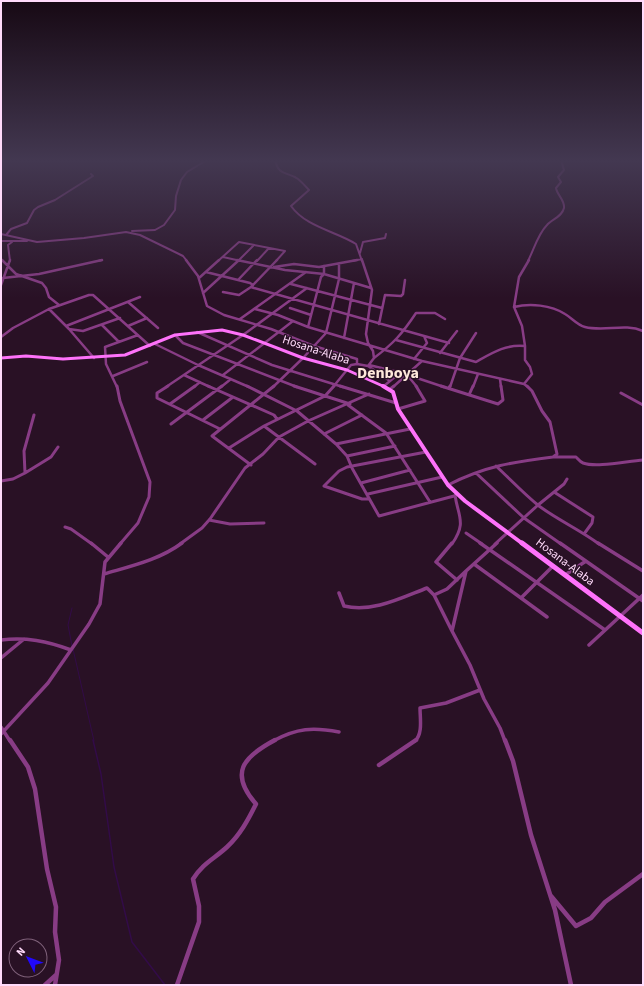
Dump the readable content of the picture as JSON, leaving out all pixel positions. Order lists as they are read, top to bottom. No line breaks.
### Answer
{"streets":{"main road":["Hosana-Alaba"]},"districts":["Denboya"],"north":"top left"}
